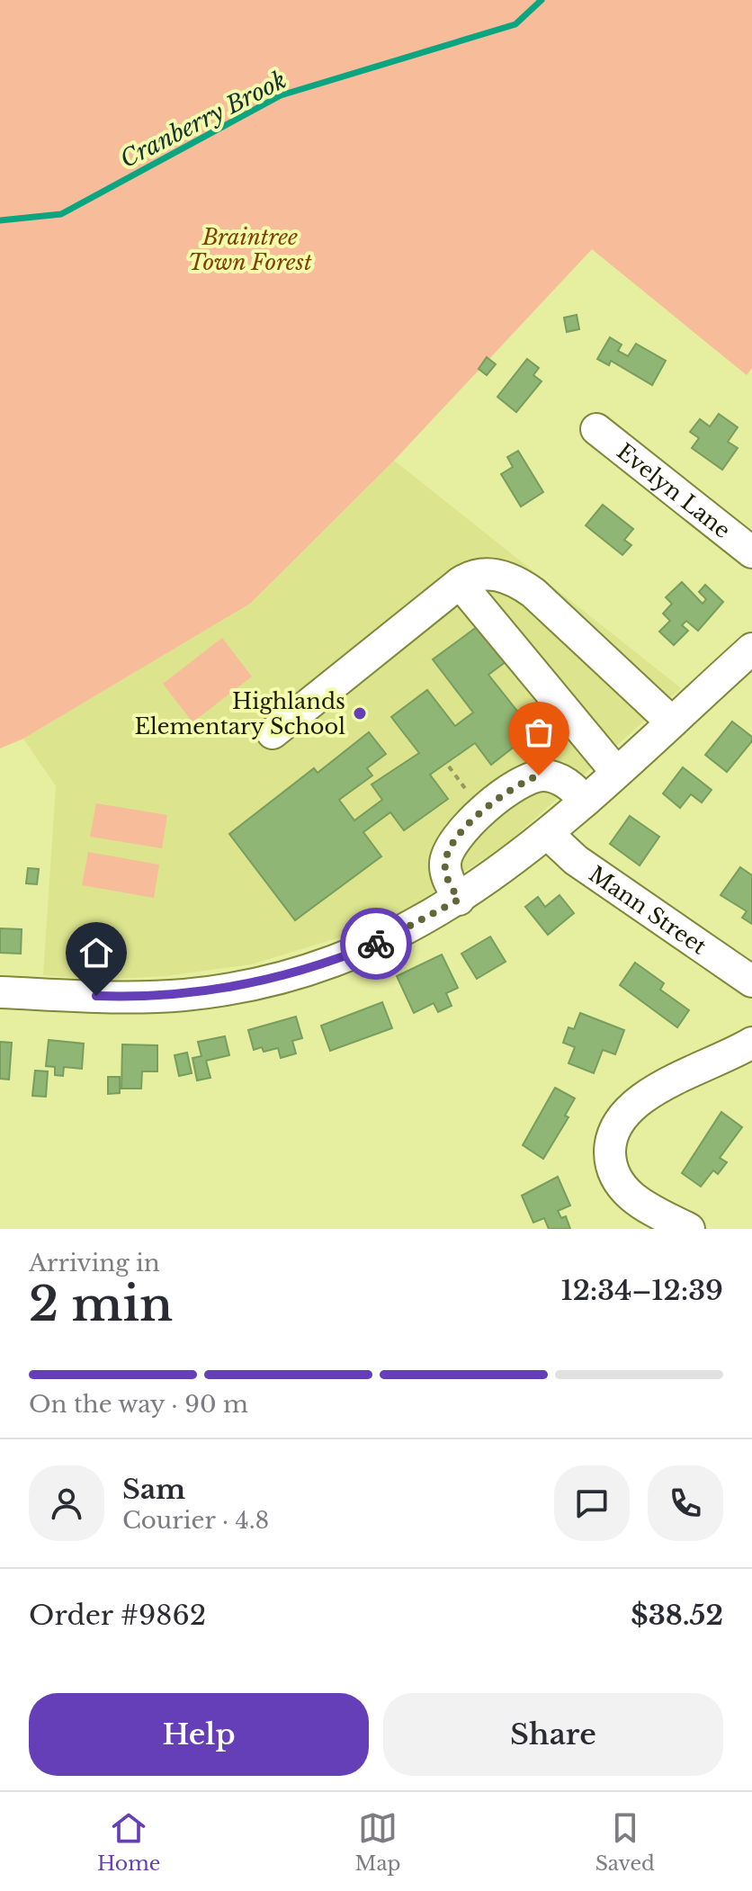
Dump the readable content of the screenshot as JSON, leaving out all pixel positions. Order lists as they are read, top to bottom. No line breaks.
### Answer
{"streets":{"street":["Evelyn Lane","Mann Street"]},"water":["Cranberry Brook"],"parks":["Braintree Town Forest"],"places":["Highlands Elementary School"],"page":{"heading":["2 min","Arriving in","12:34–12:39"],"panel":["Sam","Courier · 4.8","Order #9862","$38.52"],"bar":"On the way · 90 m","buttons":["Help","Share"],"tabs":["Home","Map","Saved"]}}
